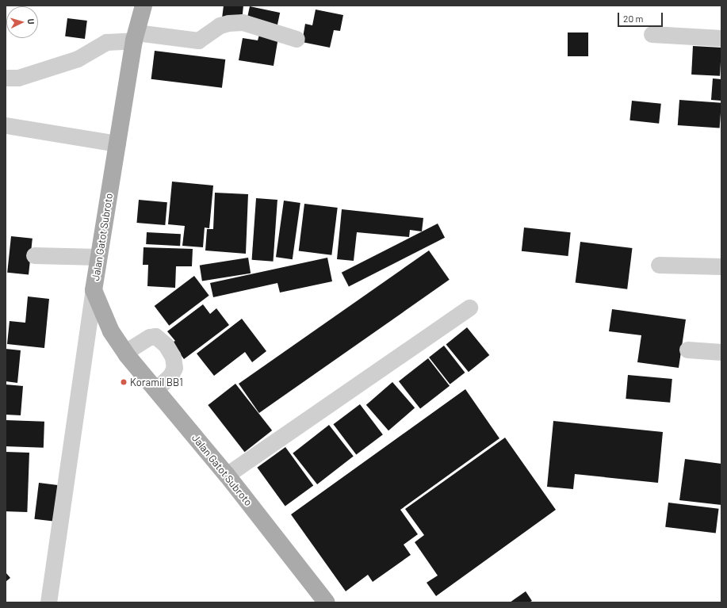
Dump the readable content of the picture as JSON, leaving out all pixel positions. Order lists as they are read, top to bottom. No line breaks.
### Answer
{"streets":{"main road":["Jalan Gatot Subroto"]},"places":["Koramil BB1"],"scale_bar":"20 m","north":"right"}
